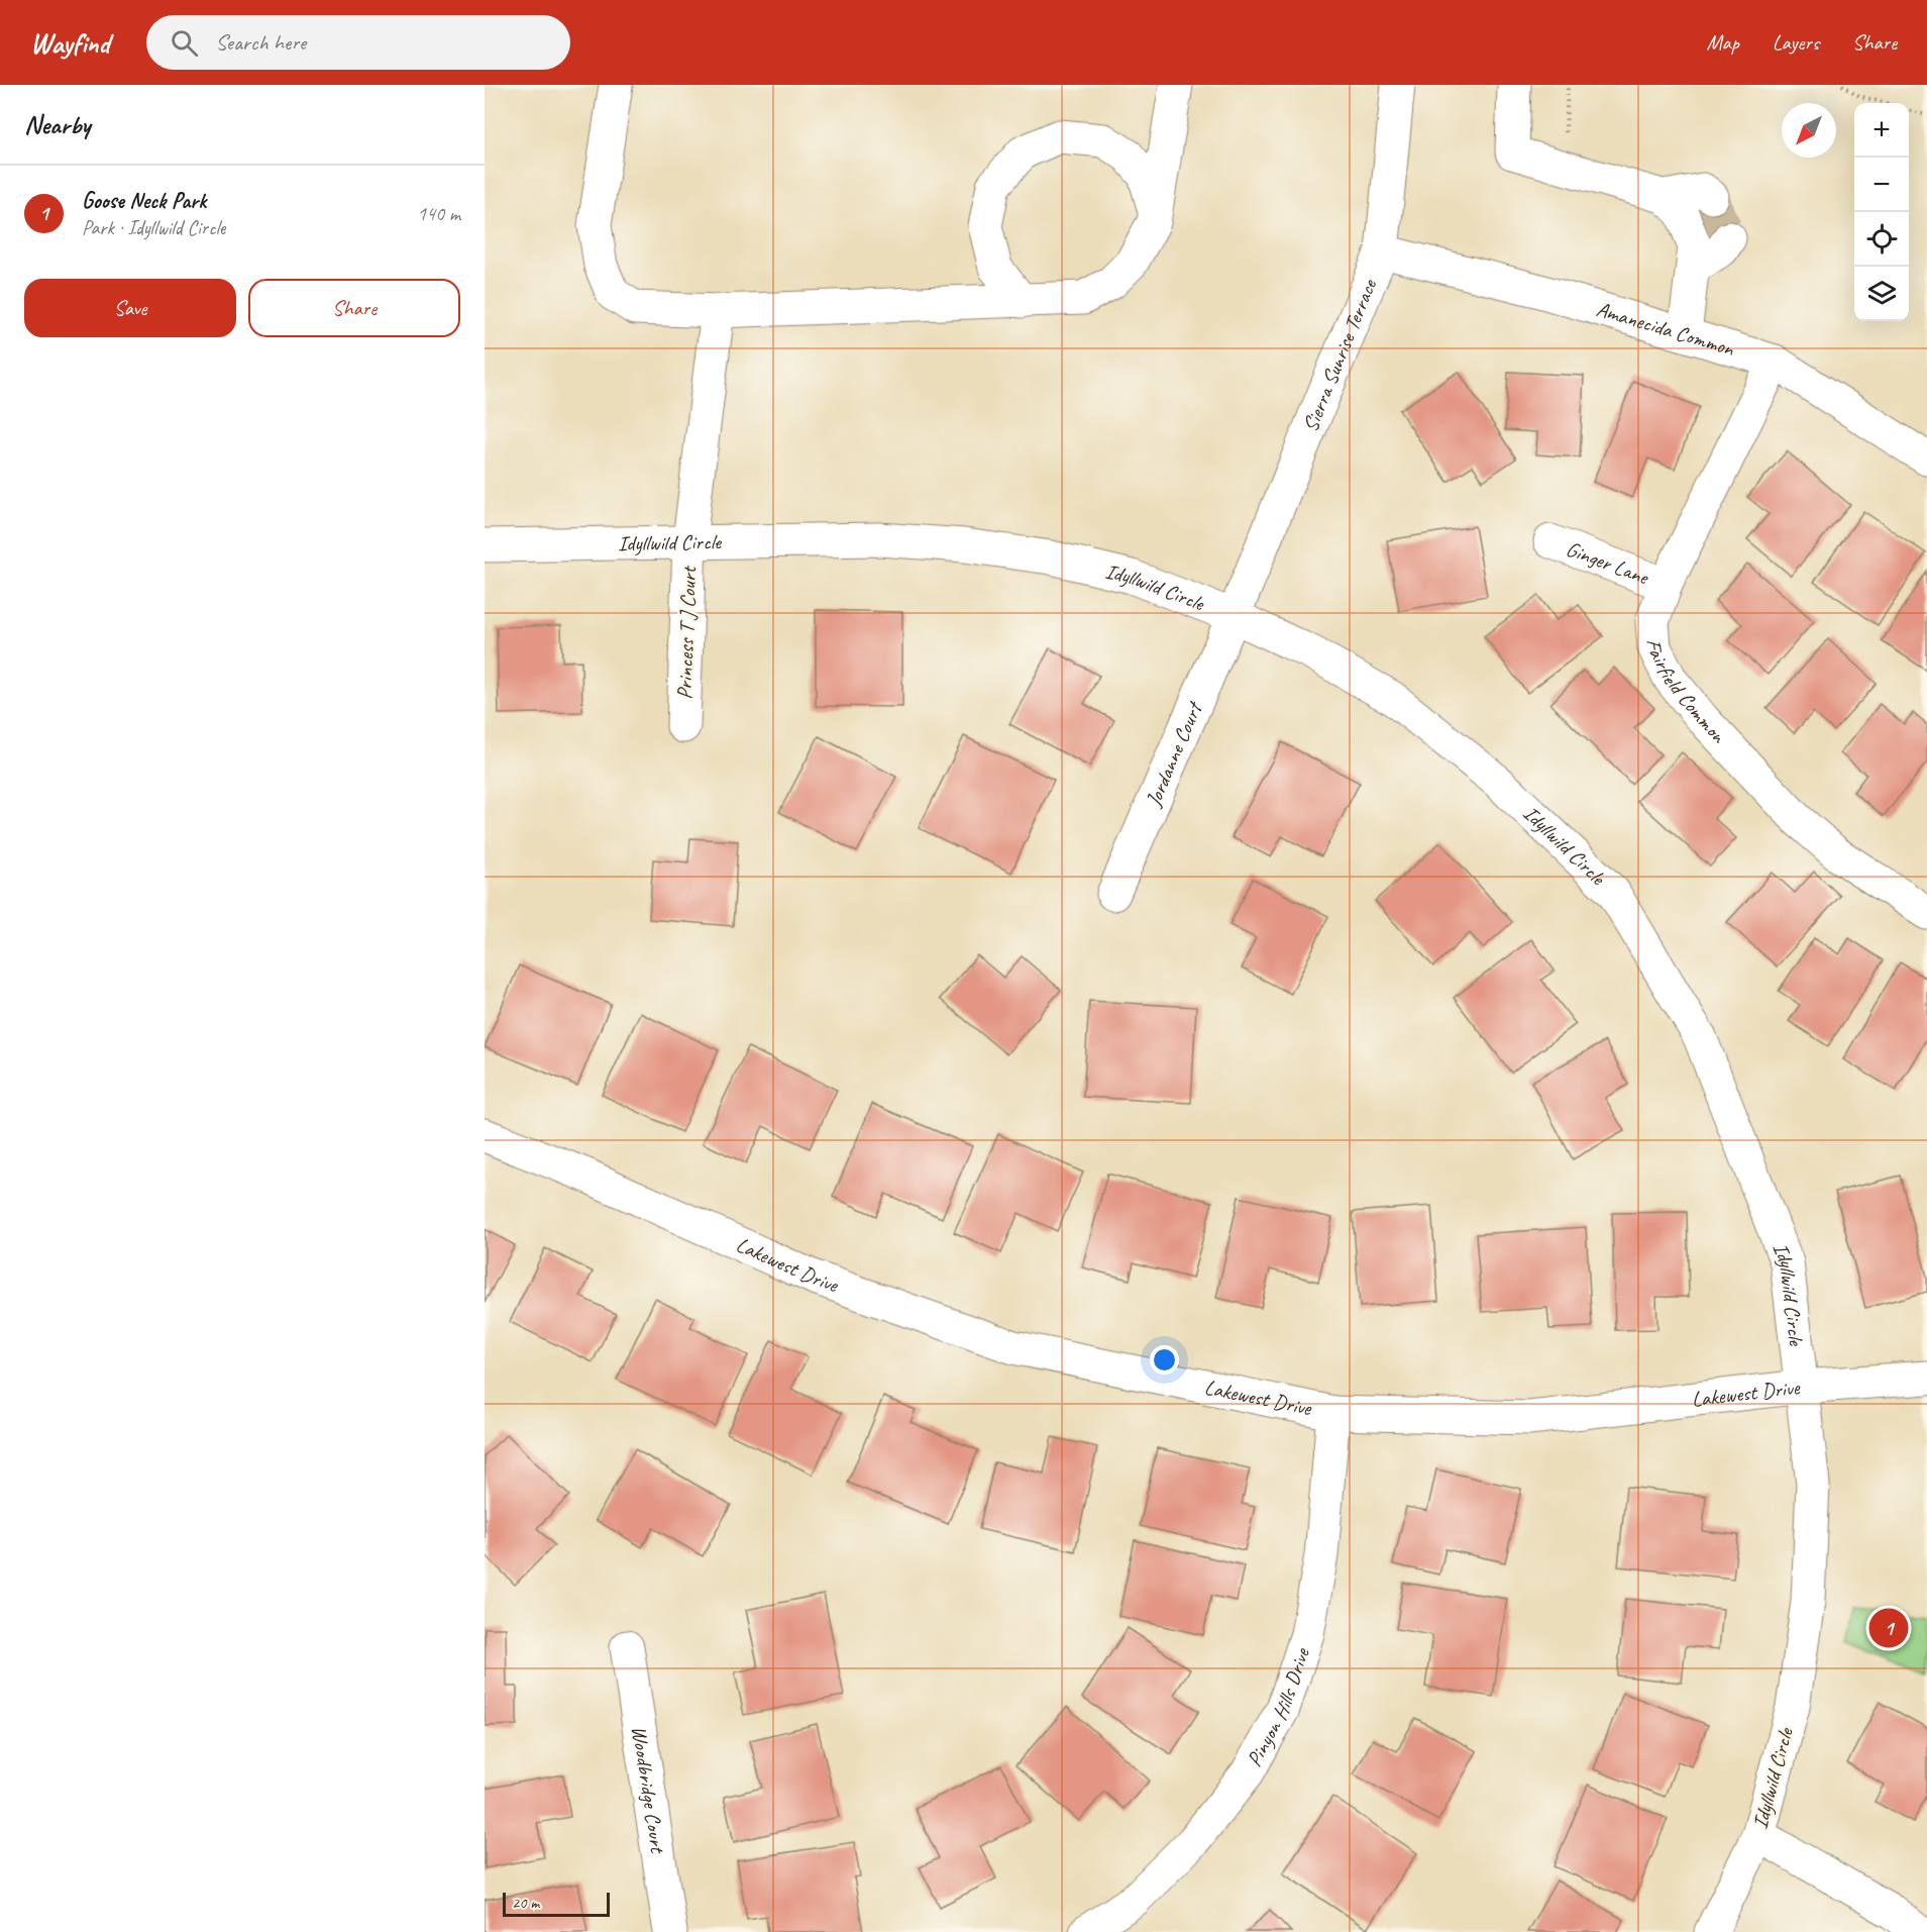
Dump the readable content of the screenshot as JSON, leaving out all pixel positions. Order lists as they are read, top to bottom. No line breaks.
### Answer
{"streets":{"street":["Amanecida Common","Sierra Sunrise Terrace","Idyllwild Circle","Ginger Lane","Princess T J Court","Fairfield Common","Jordanne Court","Lakewest Drive","Pinyon Hills Drive","Woodbridge Court"]},"crossings":[["Amanecida Common","Sierra Sunrise Terrace"],["Amanecida Common","Fairfield Common"],["Sierra Sunrise Terrace","Idyllwild Circle"],["Sierra Sunrise Terrace","Jordanne Court"],["Idyllwild Circle","Princess T J Court"],["Idyllwild Circle","Jordanne Court"],["Idyllwild Circle","Lakewest Drive"],["Ginger Lane","Fairfield Common"],["Lakewest Drive","Pinyon Hills Drive"]],"scale_bar":"20 m","north":"bottom left","page":{"header":"Wayfind","search":"Search here","nav":["Map","Layers","Share"],"heading":"Nearby","map_buttons":["+","−"],"list":[{"mark":"1","name":"Goose Neck Park","note":"Park · Idyllwild Circle","value":"140 m"}],"buttons":["Save","Share"],"pins":"1","scale":"20 m"}}
